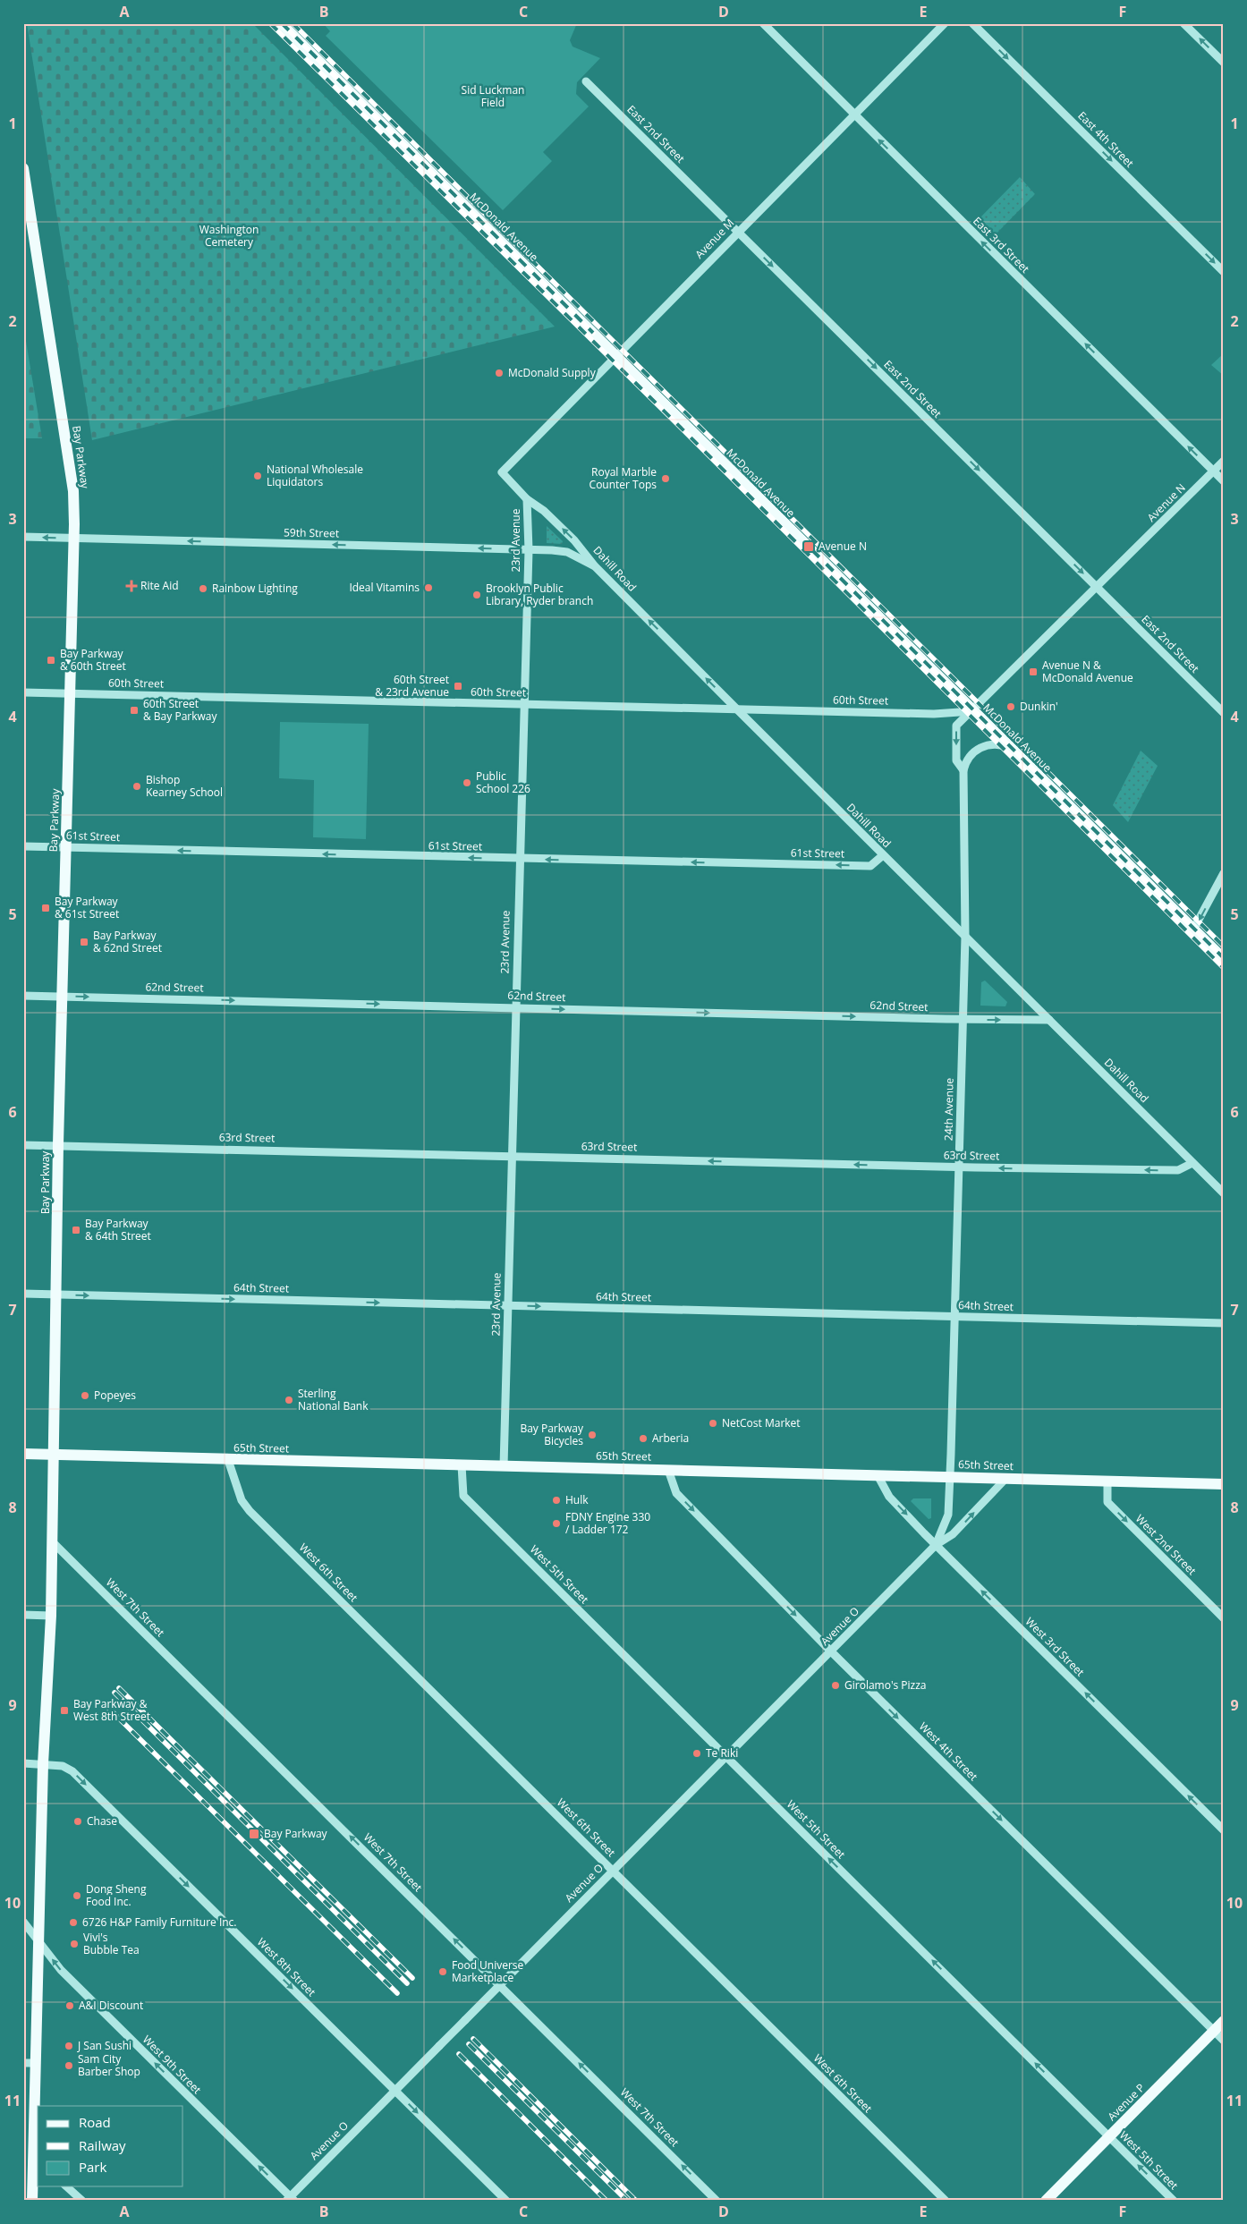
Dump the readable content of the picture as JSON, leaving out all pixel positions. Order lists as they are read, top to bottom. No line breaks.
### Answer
{"streets":{"main road":["McDonald Avenue","Bay Parkway","65th Street","Avenue P"],"street":["East 2nd Street","East 4th Street","Avenue M","East 3rd Street","Avenue N","59th Street","23rd Avenue","Dahill Road","60th Street","61st Street","62nd Street","24th Avenue","63rd Street","64th Street","West 2nd Street","West 6th Street","West 5th Street","West 7th Street","Avenue O","West 3rd Street","West 4th Street","West 8th Street","West 9th Street"]},"crossings":[["East 2nd Street","Avenue M"],["East 2nd Street","Avenue N"],["McDonald Avenue","Avenue M"],["McDonald Avenue","Avenue N"],["McDonald Avenue","60th Street"],["McDonald Avenue","24th Avenue"],["Avenue M","East 3rd Street"],["Avenue M","Dahill Road"],["East 3rd Street","Avenue N"],["Bay Parkway","59th Street"],["Bay Parkway","60th Street"],["Bay Parkway","61st Street"],["Bay Parkway","62nd Street"],["Bay Parkway","63rd Street"],["Bay Parkway","64th Street"],["Bay Parkway","65th Street"],["Bay Parkway","West 7th Street"],["Bay Parkway","West 8th Street"],["Bay Parkway","West 9th Street"],["Avenue N","60th Street"],["Avenue N","24th Avenue"],["59th Street","23rd Avenue"],["59th Street","Dahill Road"],["23rd Avenue","Dahill Road"],["23rd Avenue","60th Street"],["23rd Avenue","61st Street"],["23rd Avenue","62nd Street"],["23rd Avenue","63rd Street"],["23rd Avenue","64th Street"],["23rd Avenue","65th Street"],["Dahill Road","60th Street"],["Dahill Road","61st Street"],["Dahill Road","62nd Street"],["Dahill Road","24th Avenue"],["Dahill Road","63rd Street"],["60th Street","24th Avenue"],["62nd Street","24th Avenue"],["24th Avenue","63rd Street"],["24th Avenue","64th Street"],["24th Avenue","65th Street"],["24th Avenue","Avenue O"],["65th Street","West 2nd Street"],["65th Street","West 6th Street"],["65th Street","West 5th Street"],["65th Street","Avenue O"],["65th Street","West 3rd Street"],["65th Street","West 4th Street"],["West 6th Street","Avenue O"],["West 5th Street","Avenue O"],["West 5th Street","Avenue P"],["West 7th Street","Avenue O"],["Avenue O","West 3rd Street"],["Avenue O","West 4th Street"],["Avenue O","West 8th Street"],["Avenue O","West 9th Street"],["West 4th Street","Avenue P"]],"one_way":["East 2nd Street","East 4th Street","East 3rd Street","59th Street","61st Street","62nd Street","63rd Street","64th Street","West 2nd Street","West 5th Street","West 7th Street","West 4th Street","West 8th Street","West 9th Street"],"parks":["Sid Luckman Field","Washington Cemetery"],"places":{"other":["McDonald Supply","National Wholesale Liquidators","Royal Marble Counter Tops","Ideal Vitamins","Rainbow Lighting","Brooklyn Public Library, Ryder branch","Dunkin'","Public School 226","Bishop Kearney School","Popeyes","Sterling National Bank","NetCost Market","Bay Parkway Bicycles","Arberia","Hulk","FDNY Engine 330 / Ladder 172","Girolamo's Pizza","Te Riki","Chase","Dong Sheng Food Inc.","6726 H&P Family Furniture Inc.","Vivi's Bubble Tea","Food Universe Marketplace","A&I Discount","J San Sushi","Sam City Barber Shop"],"transit":["Avenue N","Bay Parkway & 60th Street","Avenue N & McDonald Avenue","60th Street & 23rd Avenue","60th Street & Bay Parkway","Bay Parkway & 61st Street","Bay Parkway & 62nd Street","Bay Parkway & 64th Street","Bay Parkway & West 8th Street","Bay Parkway"],"health":["Rite Aid"]},"legend":["Road","Railway","Park"],"grid":{"columns":["A","B","C","D","E","F"],"rows":["1","2","3","4","5","6","7","8","9","10","11"]}}
